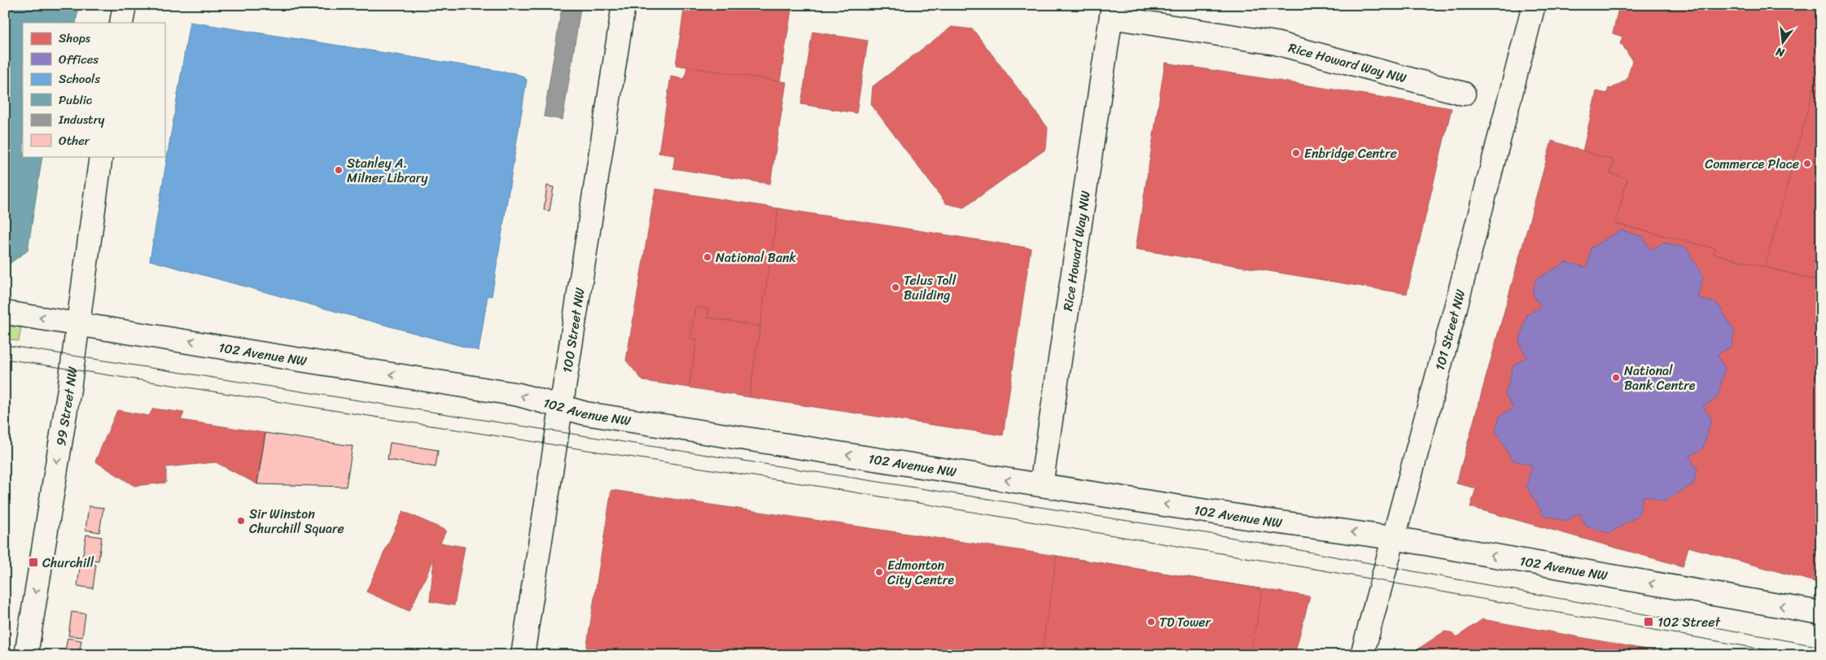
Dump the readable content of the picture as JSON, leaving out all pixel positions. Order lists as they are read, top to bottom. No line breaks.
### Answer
{"streets":{"street":["Rice Howard Way NW","100 Street NW","101 Street NW","102 Avenue NW","99 Street NW"]},"crossings":[["Rice Howard Way NW","102 Avenue NW"],["100 Street NW","102 Avenue NW"],["101 Street NW","102 Avenue NW"],["102 Avenue NW","99 Street NW"]],"one_way":["102 Avenue NW","99 Street NW"],"places":{"other":["Enbridge Centre","Commerce Place","Stanley A. Milner Library","National Bank","Telus Toll Building","National Bank Centre","Sir Winston Churchill Square","Edmonton City Centre","TD Tower"],"transit":["Churchill","102 Street"]},"legend":["Shops","Offices","Schools","Public","Industry","Other"],"north":"bottom"}
